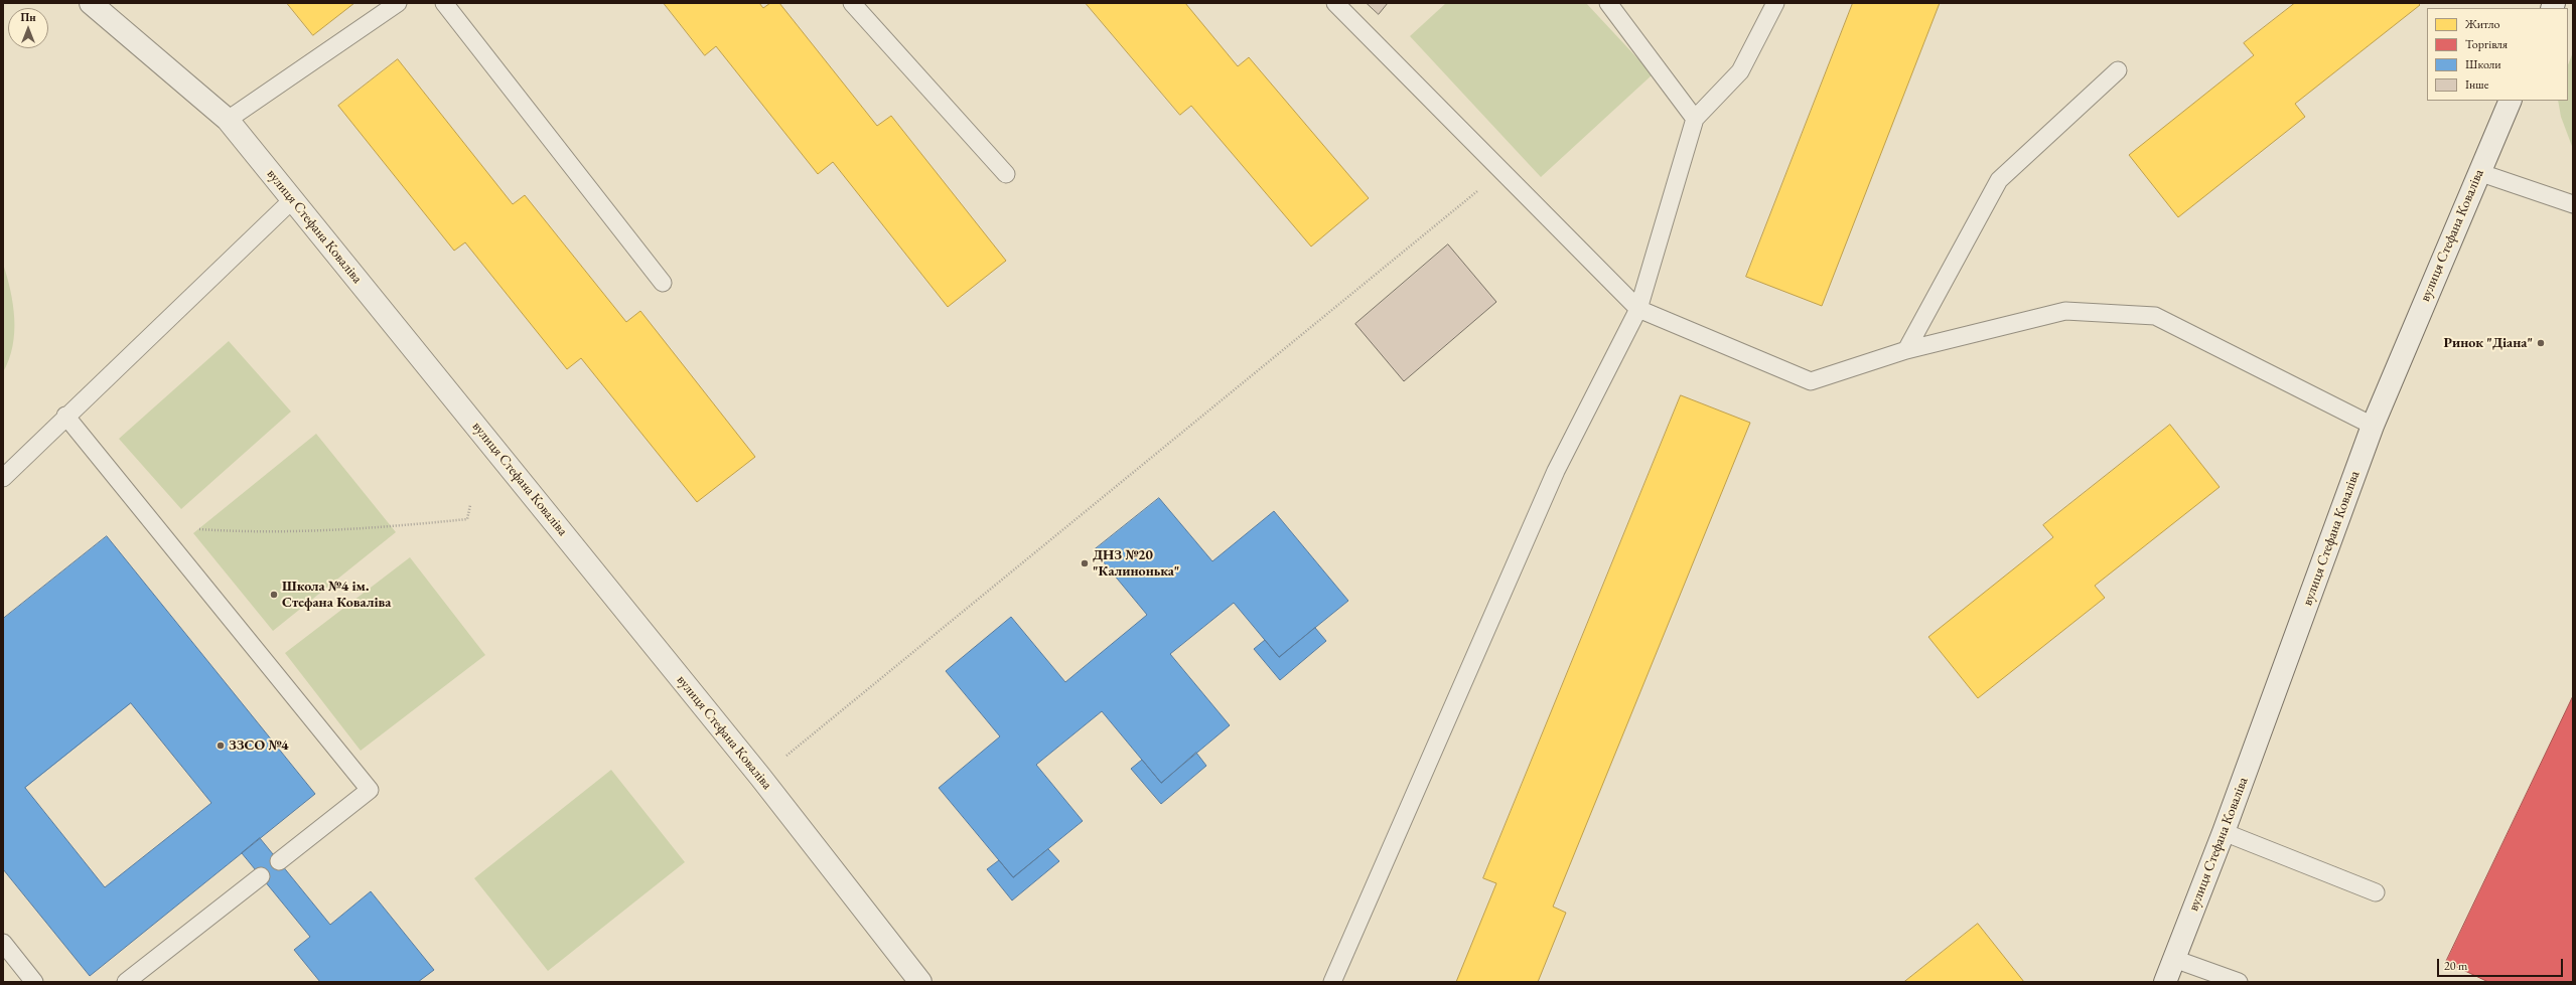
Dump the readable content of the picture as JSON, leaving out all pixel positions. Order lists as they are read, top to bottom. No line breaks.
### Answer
{"streets":{"street":["вулиця Стефана Коваліва"]},"places":["Ринок \"Діана\"","ДНЗ №20 \"Калинонька\"","Школа №4 ім. Стефана Коваліва","ЗЗСО №4"],"legend":["Житло","Торгівля","Школи","Інше"],"scale_bar":"20 m","north":"top"}
